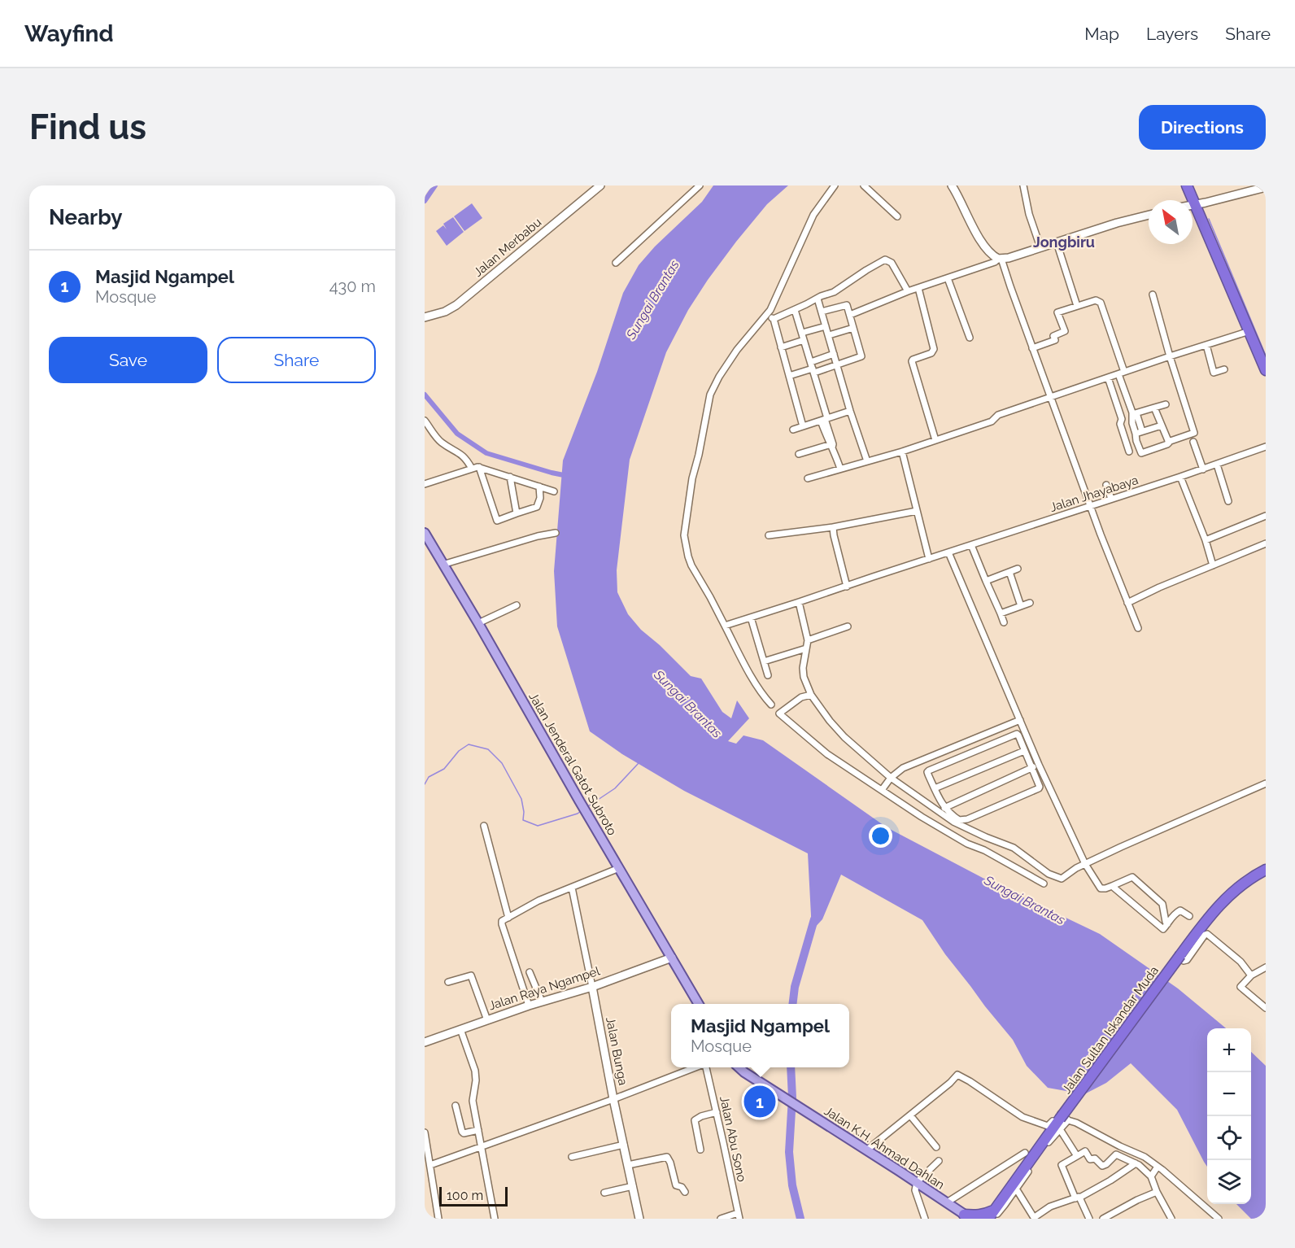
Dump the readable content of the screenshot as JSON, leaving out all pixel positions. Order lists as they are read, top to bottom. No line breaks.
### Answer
{"streets":{"highway":["Jalan Sultan Iskandar Muda"],"main road":["Jalan Merbabu","Jalan Jenderal Gatot Subroto","Jalan Raya Ngampel","Jalan Bunga","Jalan K.H. Ahmad Dahlan"],"street":["Jalan Jhayabaya","Jalan Abu Sono"]},"crossings":[["Jalan Jenderal Gatot Subroto","Jalan Raya Ngampel"],["Jalan Raya Ngampel","Jalan Bunga"]],"districts":["Jongbiru"],"water":["Sungai Brantas"],"scale_bar":"100 m","north":"top left","page":{"header":"Wayfind","nav":["Map","Layers","Share"],"buttons":["Directions",["Save","Share"]],"title":"Find us","heading":"Nearby","list":[{"mark":"1","name":"Masjid Ngampel","note":"Mosque","value":"430 m"}],"popup":["Masjid Ngampel","Mosque"],"map_buttons":["+","−"],"pins":"1","scale":"100 m"}}
